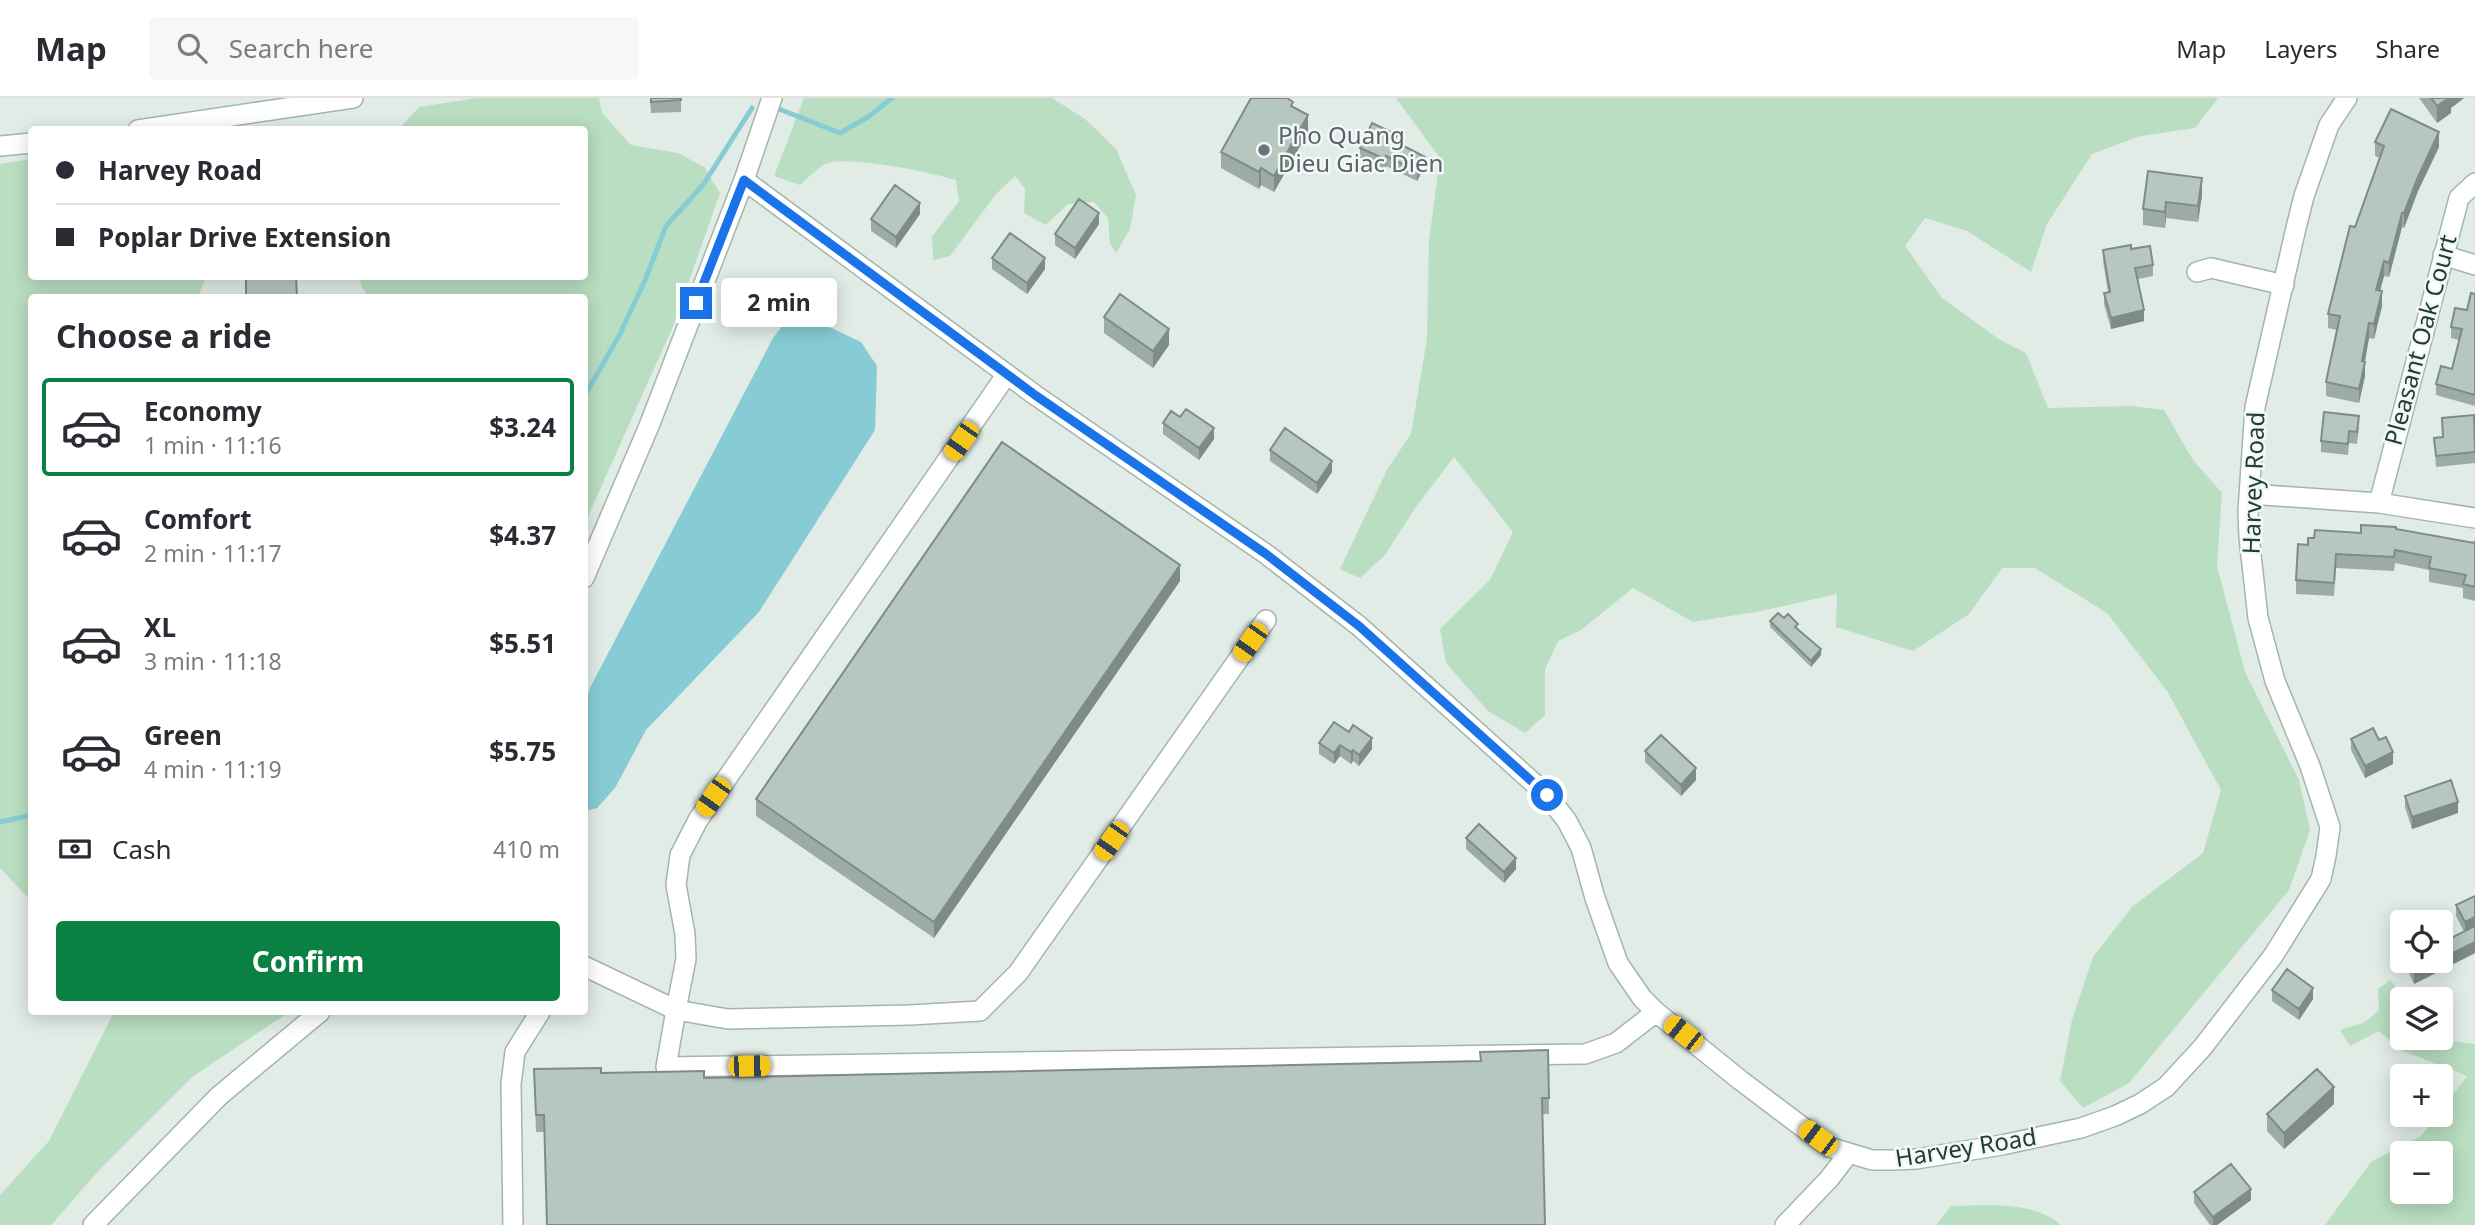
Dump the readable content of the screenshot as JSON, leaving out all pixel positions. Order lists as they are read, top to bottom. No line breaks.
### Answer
{"streets":{"street":["Pleasant Oak Court","Harvey Road"]},"places":["Pho Quang Dieu Giac Dien"],"page":{"header":"Map","search":"Search here","nav":["Map","Layers","Share"],"banner":["Harvey Road","Poplar Drive Extension"],"bubble":"2 min","heading":"Choose a ride","list":[{"name":"Economy","note":"1 min · 11:16","value":"$3.24"},{"name":"Comfort","note":"2 min · 11:17","value":"$4.37"},{"name":"XL","note":"3 min · 11:18","value":"$5.51"},{"name":"Green","note":"4 min · 11:19","value":"$5.75"}],"pay":["Cash","410 m"],"buttons":"Confirm","map_buttons":["+","−"]}}
